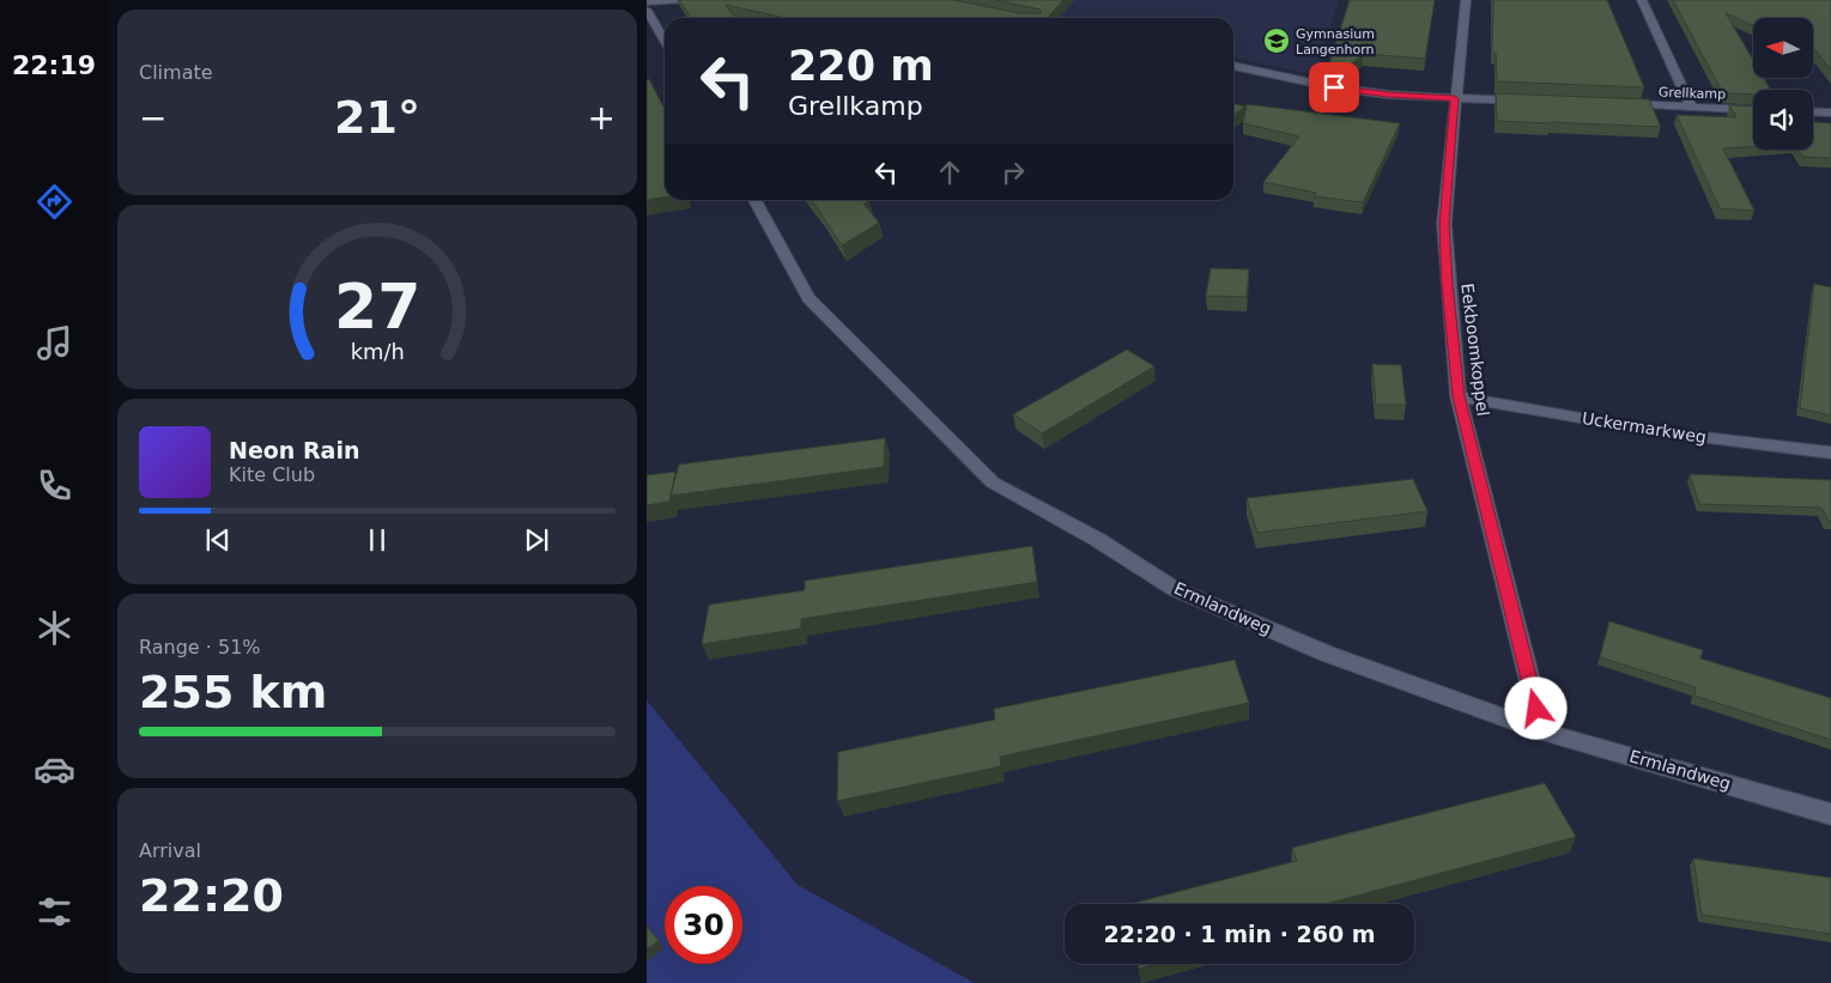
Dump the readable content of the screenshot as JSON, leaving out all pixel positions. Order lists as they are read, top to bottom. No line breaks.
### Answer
{"streets":{"street":["Grellkamp","Eekboomkoppel","Uckermarkweg","Ermlandweg"]},"crossings":[["Eekboomkoppel","Uckermarkweg"],["Eekboomkoppel","Ermlandweg"]],"places":{"school or university":["Gymnasium Langenhorn"]},"north":"left","page":{"tabs":"22:19","tile":["Climate",["Range · 51%","255 km"],["Arrival","22:20"]],"turn":["220 m","Grellkamp"],"heat":["−","21°","+"],"song":["Neon Rain","Kite Club"],"limit":"30","trip":"22:20 · 1 min · 260 m","gauge":["27","km/h"]}}
